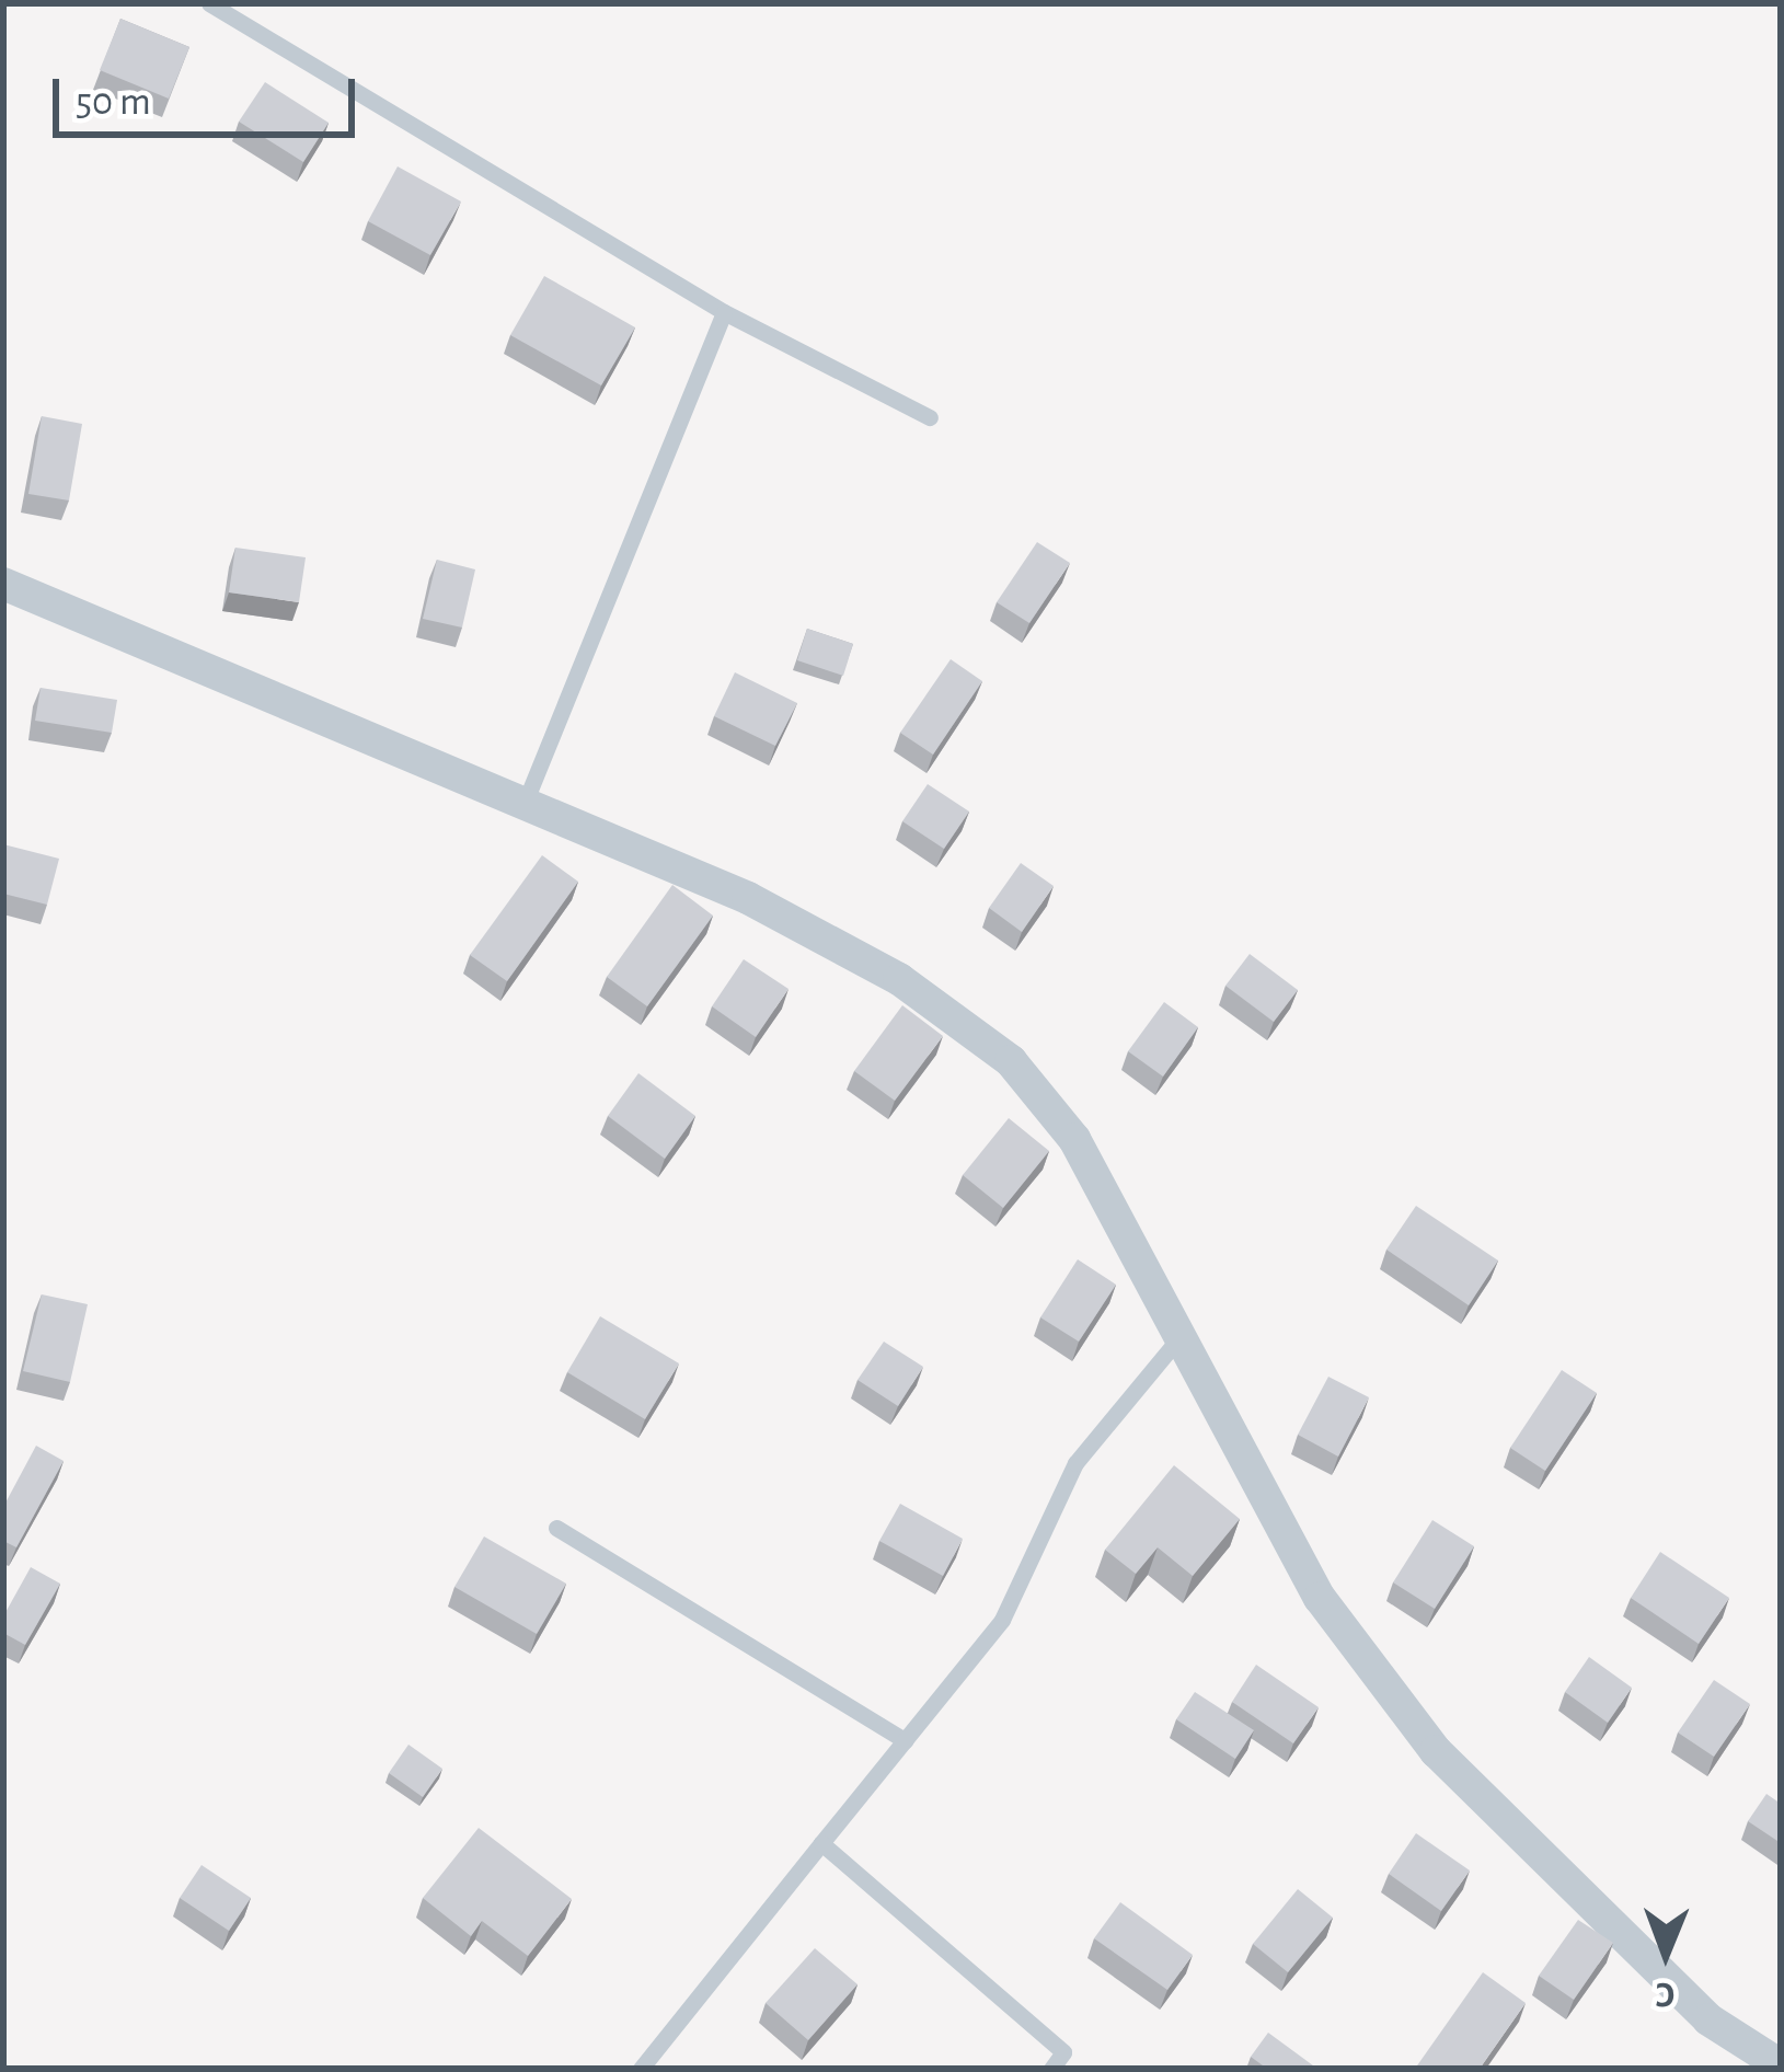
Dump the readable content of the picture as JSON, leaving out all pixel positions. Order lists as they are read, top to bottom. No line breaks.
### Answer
{"scale_bar":"50 m","north":"bottom"}
